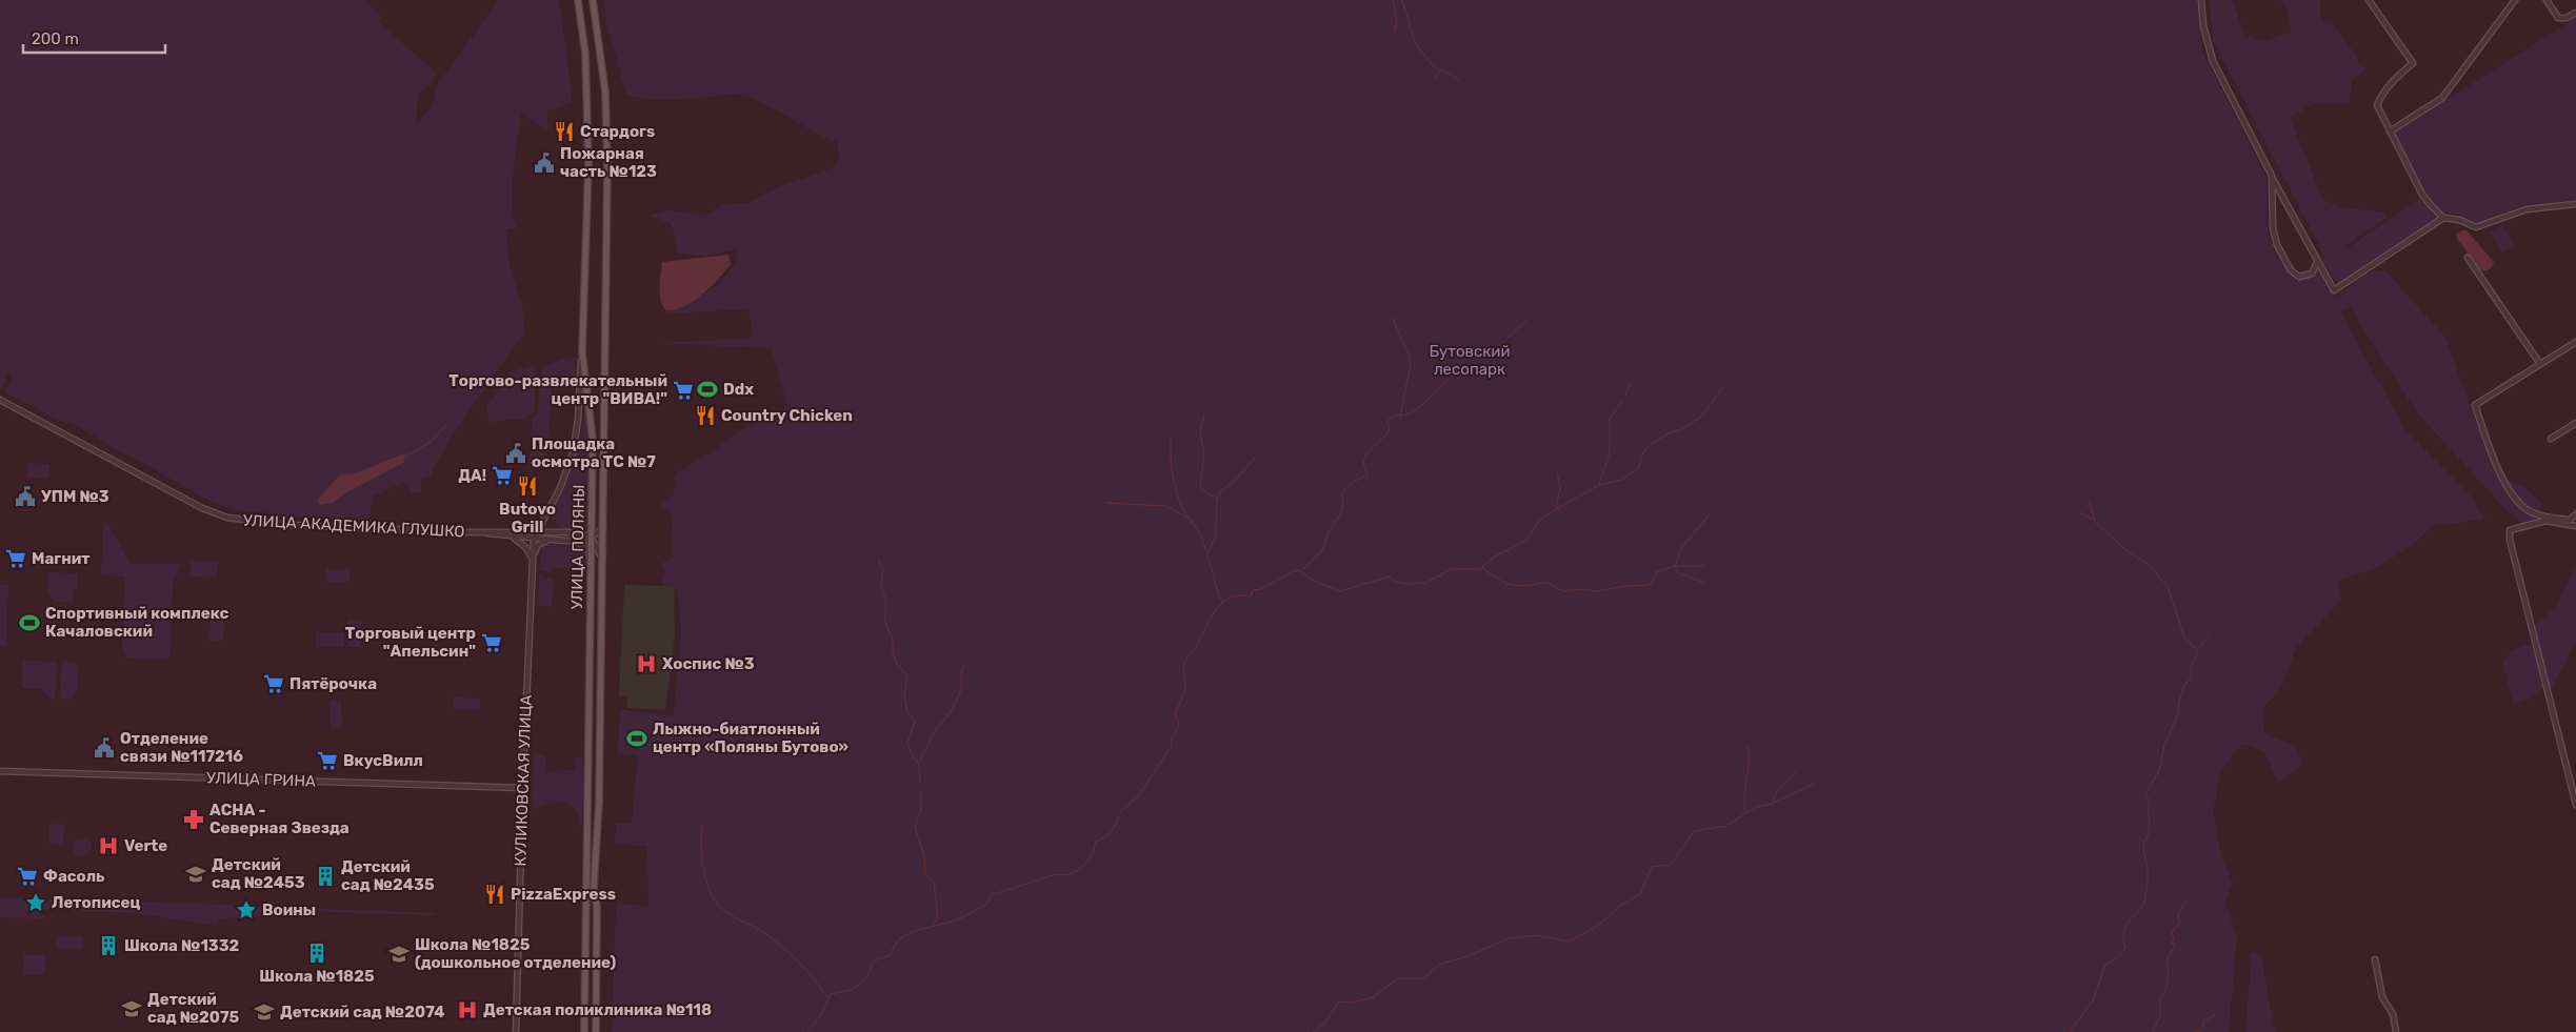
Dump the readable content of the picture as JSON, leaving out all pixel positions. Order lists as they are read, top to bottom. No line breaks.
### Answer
{"streets":{"main road":["УЛИЦА ПОЛЯНЫ"],"street":["УЛИЦА АКАДЕМИКА ГЛУШКО","УЛИЦА ГРИНА","КУЛИКОВСКАЯ УЛИЦА"]},"crossings":[["УЛИЦА АКАДЕМИКА ГЛУШКО","УЛИЦА ПОЛЯНЫ"],["УЛИЦА АКАДЕМИКА ГЛУШКО","КУЛИКОВСКАЯ УЛИЦА"],["УЛИЦА ПОЛЯНЫ","КУЛИКОВСКАЯ УЛИЦА"],["УЛИЦА ГРИНА","КУЛИКОВСКАЯ УЛИЦА"]],"parks":["Бутовский лесопарк"],"places":{"restaurant":["Стардогs","Country Chicken","Butovo Grill","PizzaExpress"],"public building":["Пожарная часть №123","Площадка осмотра ТС №7","УПМ №3","Отделение связи №117216"],"sports":["Ddx","Спортивный комплекс Качаловский","Лыжно-биатлонный центр «Поляны Бутово»"],"supermarket":["Торгово-развлекательный центр \"ВИВА!\"","ДА!","Магнит","Торговый центр \"Апельсин\"","Пятёрочка","ВкусВилл","Фасоль"],"hospital":["Хоспис №3","Verte","Детская поликлиника №118"],"pharmacy":["АСНА - Северная Звезда"],"school or university":["Детский сад №2453","Школа №1825 (дошкольное отделение)","Детский сад №2075","Детский сад №2074"],"building":["Детский сад №2435","Школа №1332","Школа №1825"],"place":["Летописец","Воины"]},"scale_bar":"200 m"}
